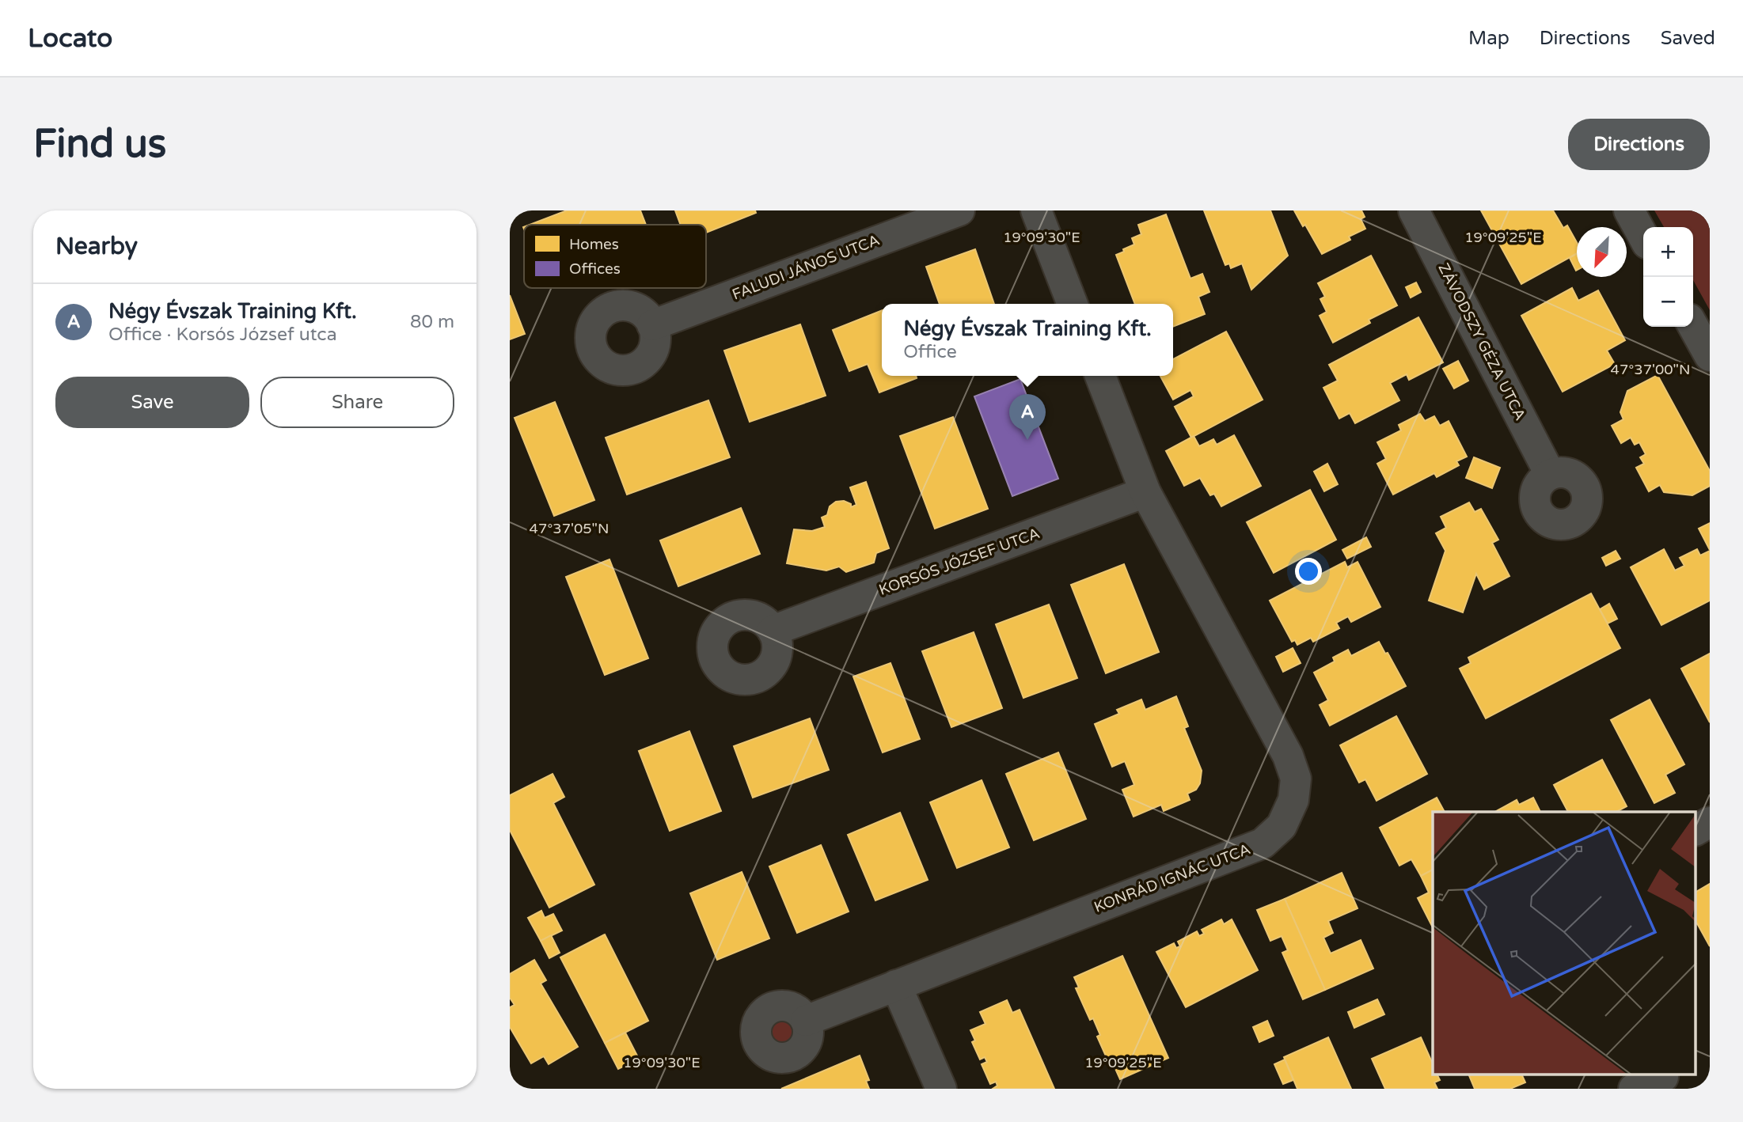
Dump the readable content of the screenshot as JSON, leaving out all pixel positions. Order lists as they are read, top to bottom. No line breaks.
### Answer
{"streets":{"street":["FALUDI JÁNOS UTCA","ZÁVODSZY GÉZA UTCA","KORSÓS JÓZSEF UTCA","KONRÁD IGNÁC UTCA"]},"crossings":[["KORSÓS JÓZSEF UTCA","KONRÁD IGNÁC UTCA"]],"legend":["Homes","Offices"],"north":"bottom left","page":{"header":"Locato","nav":["Map","Directions","Saved"],"buttons":["Directions",["Save","Share"]],"title":"Find us","heading":"Nearby","map_buttons":["+","−"],"list":[{"mark":"A","name":"Négy Évszak Training Kft.","note":"Office · Korsós József utca","value":"80 m"}],"popup":["Négy Évszak Training Kft.","Office"],"pins":"A"},"coordinates":["19°09'30\"E","19°09'25\"E","47°37'00\"N","47°37'05\"N"]}
